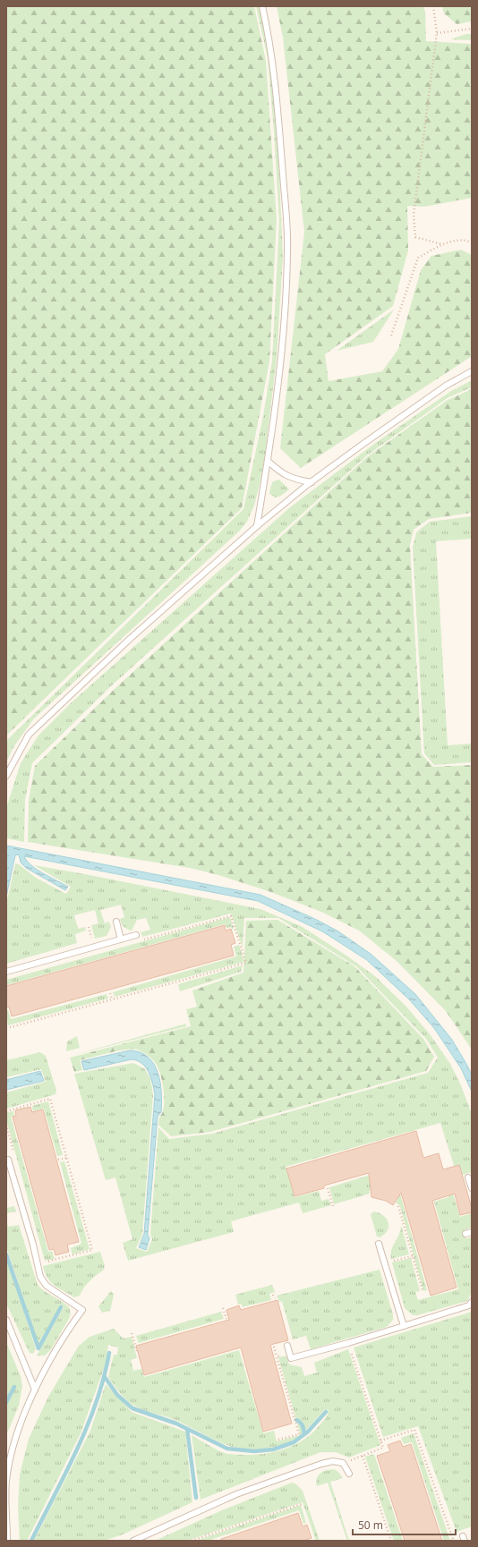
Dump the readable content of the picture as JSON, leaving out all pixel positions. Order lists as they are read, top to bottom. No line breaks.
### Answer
{"scale_bar":"50 m"}
